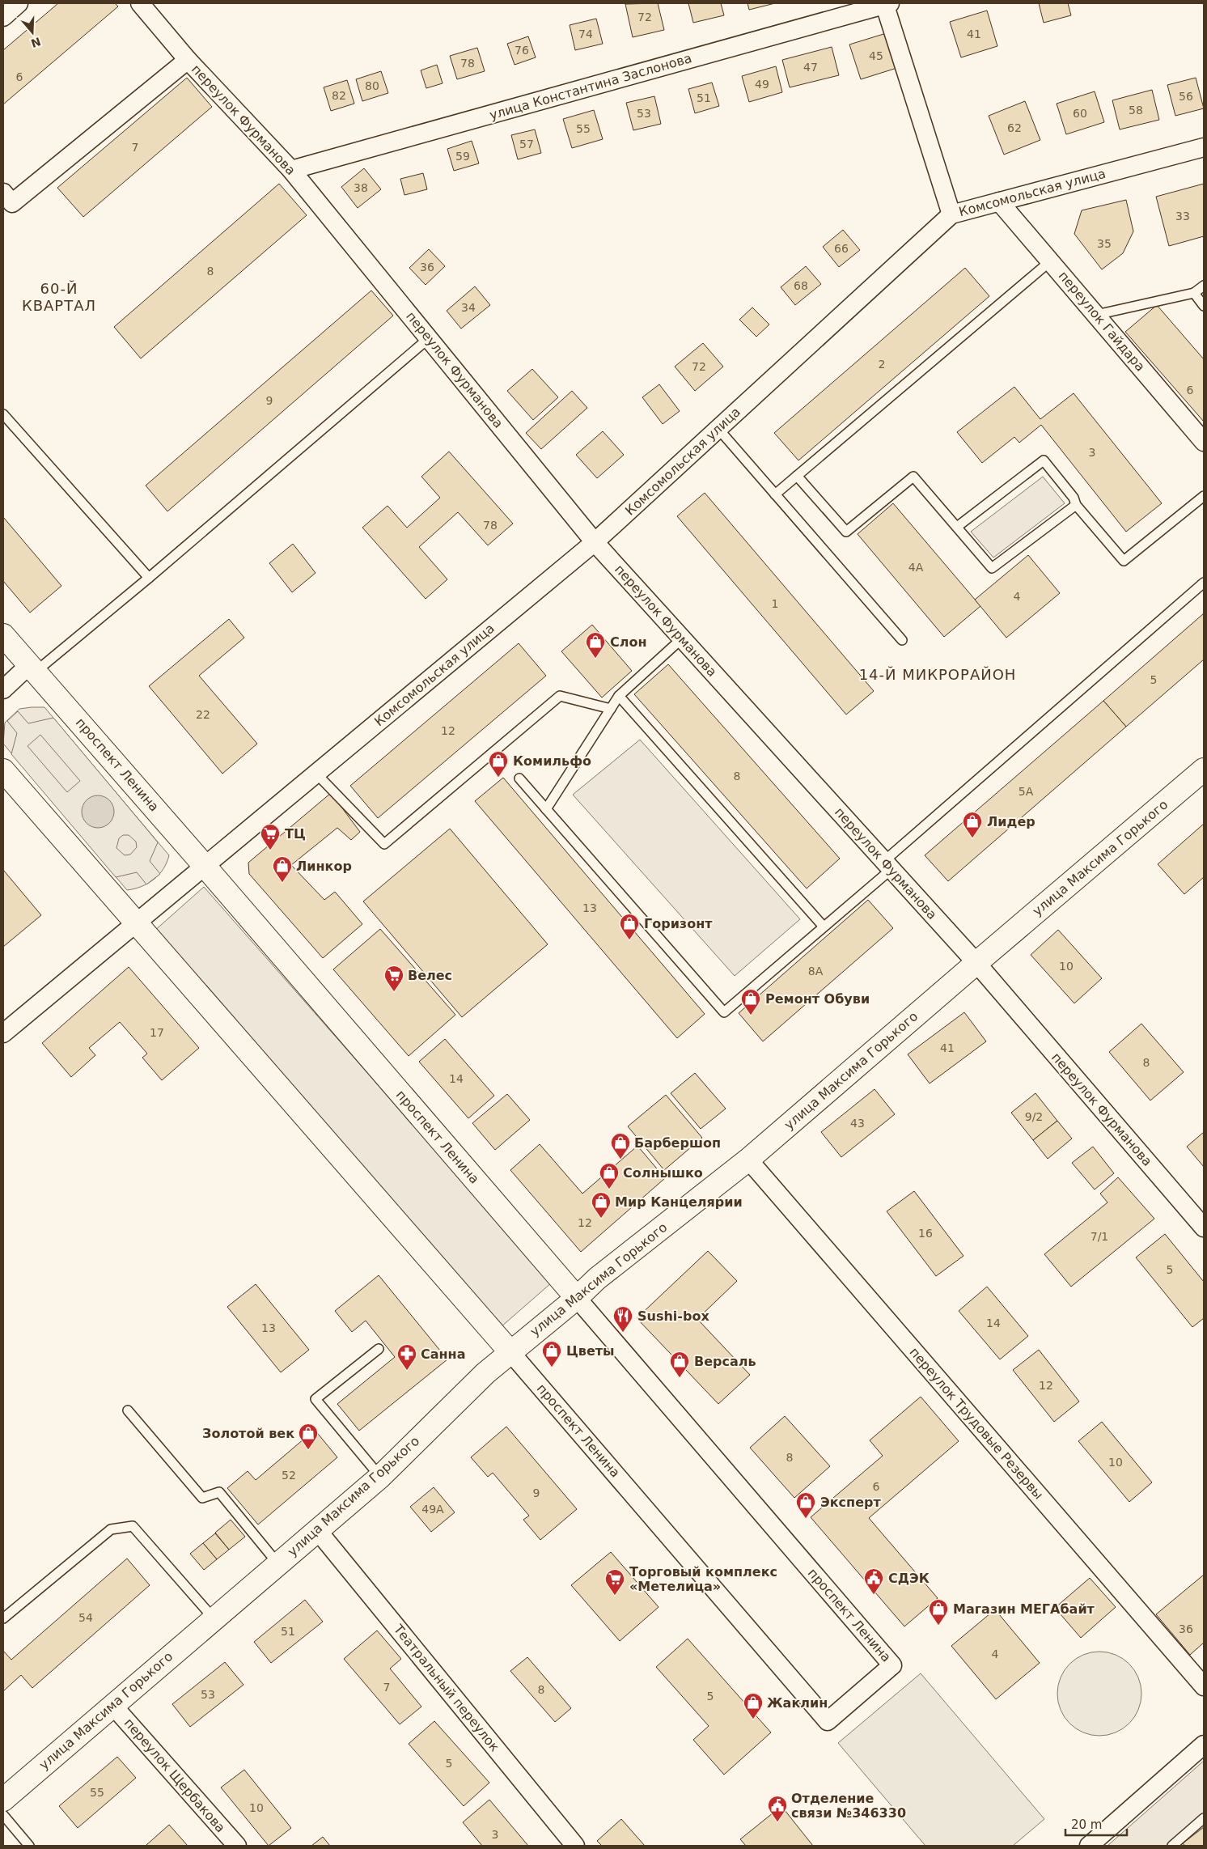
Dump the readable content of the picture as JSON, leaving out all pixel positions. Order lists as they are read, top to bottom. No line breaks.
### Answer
{"streets":{"street":["улица Константина Заслонова","переулок Фурманова","Комсомольская улица","переулок Гайдара","проспект Ленина","улица Максима Горького","переулок Трудовые Резервы","Театральный переулок","переулок Щербакова"]},"crossings":[["улица Константина Заслонова","переулок Фурманова"],["переулок Фурманова","Комсомольская улица"],["переулок Фурманова","улица Максима Горького"],["Комсомольская улица","переулок Гайдара"],["Комсомольская улица","проспект Ленина"],["проспект Ленина","улица Максима Горького"],["улица Максима Горького","переулок Трудовые Резервы"],["улица Максима Горького","Театральный переулок"],["улица Максима Горького","переулок Щербакова"]],"districts":["60-Й КВАРТАЛ","14-Й МИКРОРАЙОН"],"places":{"shop":["Слон","Комильфо","Лидер","Линкор","Горизонт","Ремонт Обуви","Барбершоп","Солнышко","Мир Канцелярии","Цветы","Версаль","Золотой век","Эксперт","Магазин МЕГАбайт","Жаклин"],"supermarket":["ТЦ","Велес","Торговый комплекс «Метелица»"],"restaurant":["Sushi-box"],"pharmacy":["Санна"],"public building":["СДЭК","Отделение связи №346330"]},"house_numbers":["72","74","41","76","45","78","47","6","49","80","82","56","51","58","53","60","62","55","57","7","59","38","33","35","66","36","8","68","34","2","72","6","9","3","78","4А","4","1","5","22","12","8","5А","13","10","8А","17","41","8","14","9/2","43","12","16","7/1","5","14","13","12","8","10","52","6","9","49А","54","36","51","4","7","8","53","5","5","55","10","3"],"scale_bar":"20 m","north":"bottom"}
